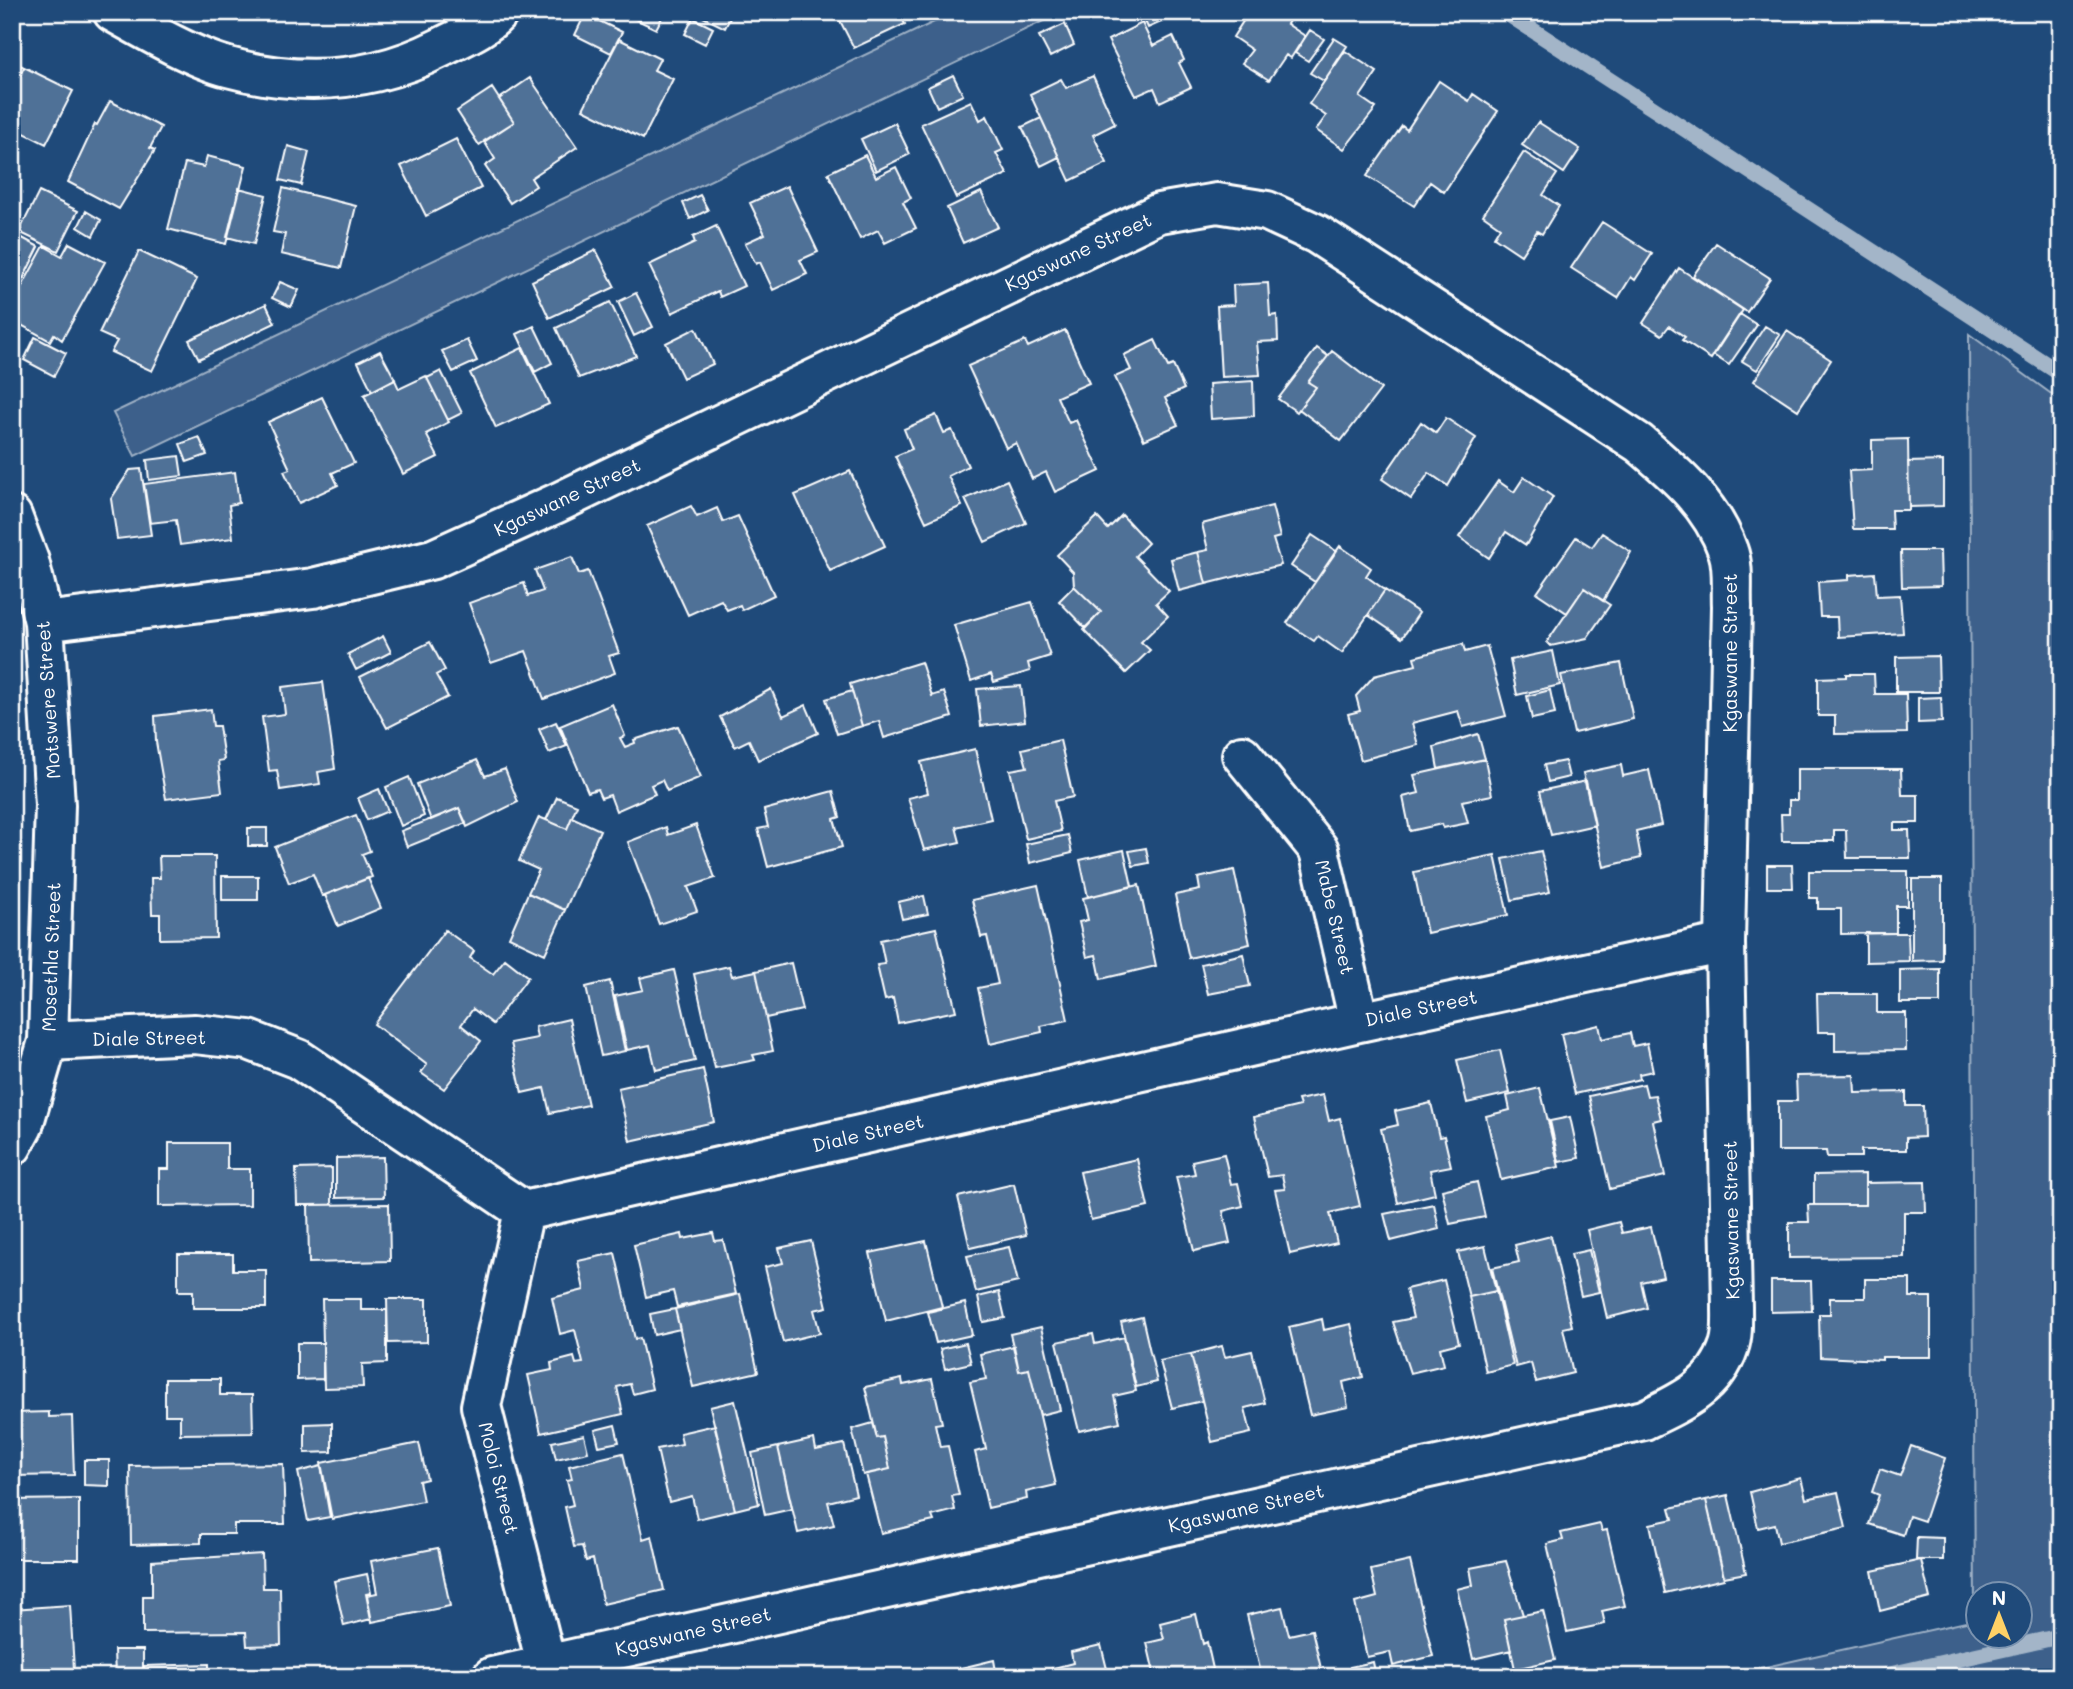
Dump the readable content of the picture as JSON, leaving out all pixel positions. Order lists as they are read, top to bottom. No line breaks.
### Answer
{"streets":{"street":["Kgaswane Street","Motswere Street","Mabe Street","Mosethla Street","Diale Street","Moloi Street"]},"crossings":[["Kgaswane Street","Motswere Street"],["Kgaswane Street","Diale Street"],["Kgaswane Street","Moloi Street"],["Motswere Street","Mosethla Street"],["Mabe Street","Diale Street"],["Mosethla Street","Diale Street"],["Diale Street","Moloi Street"]],"north":"top"}
